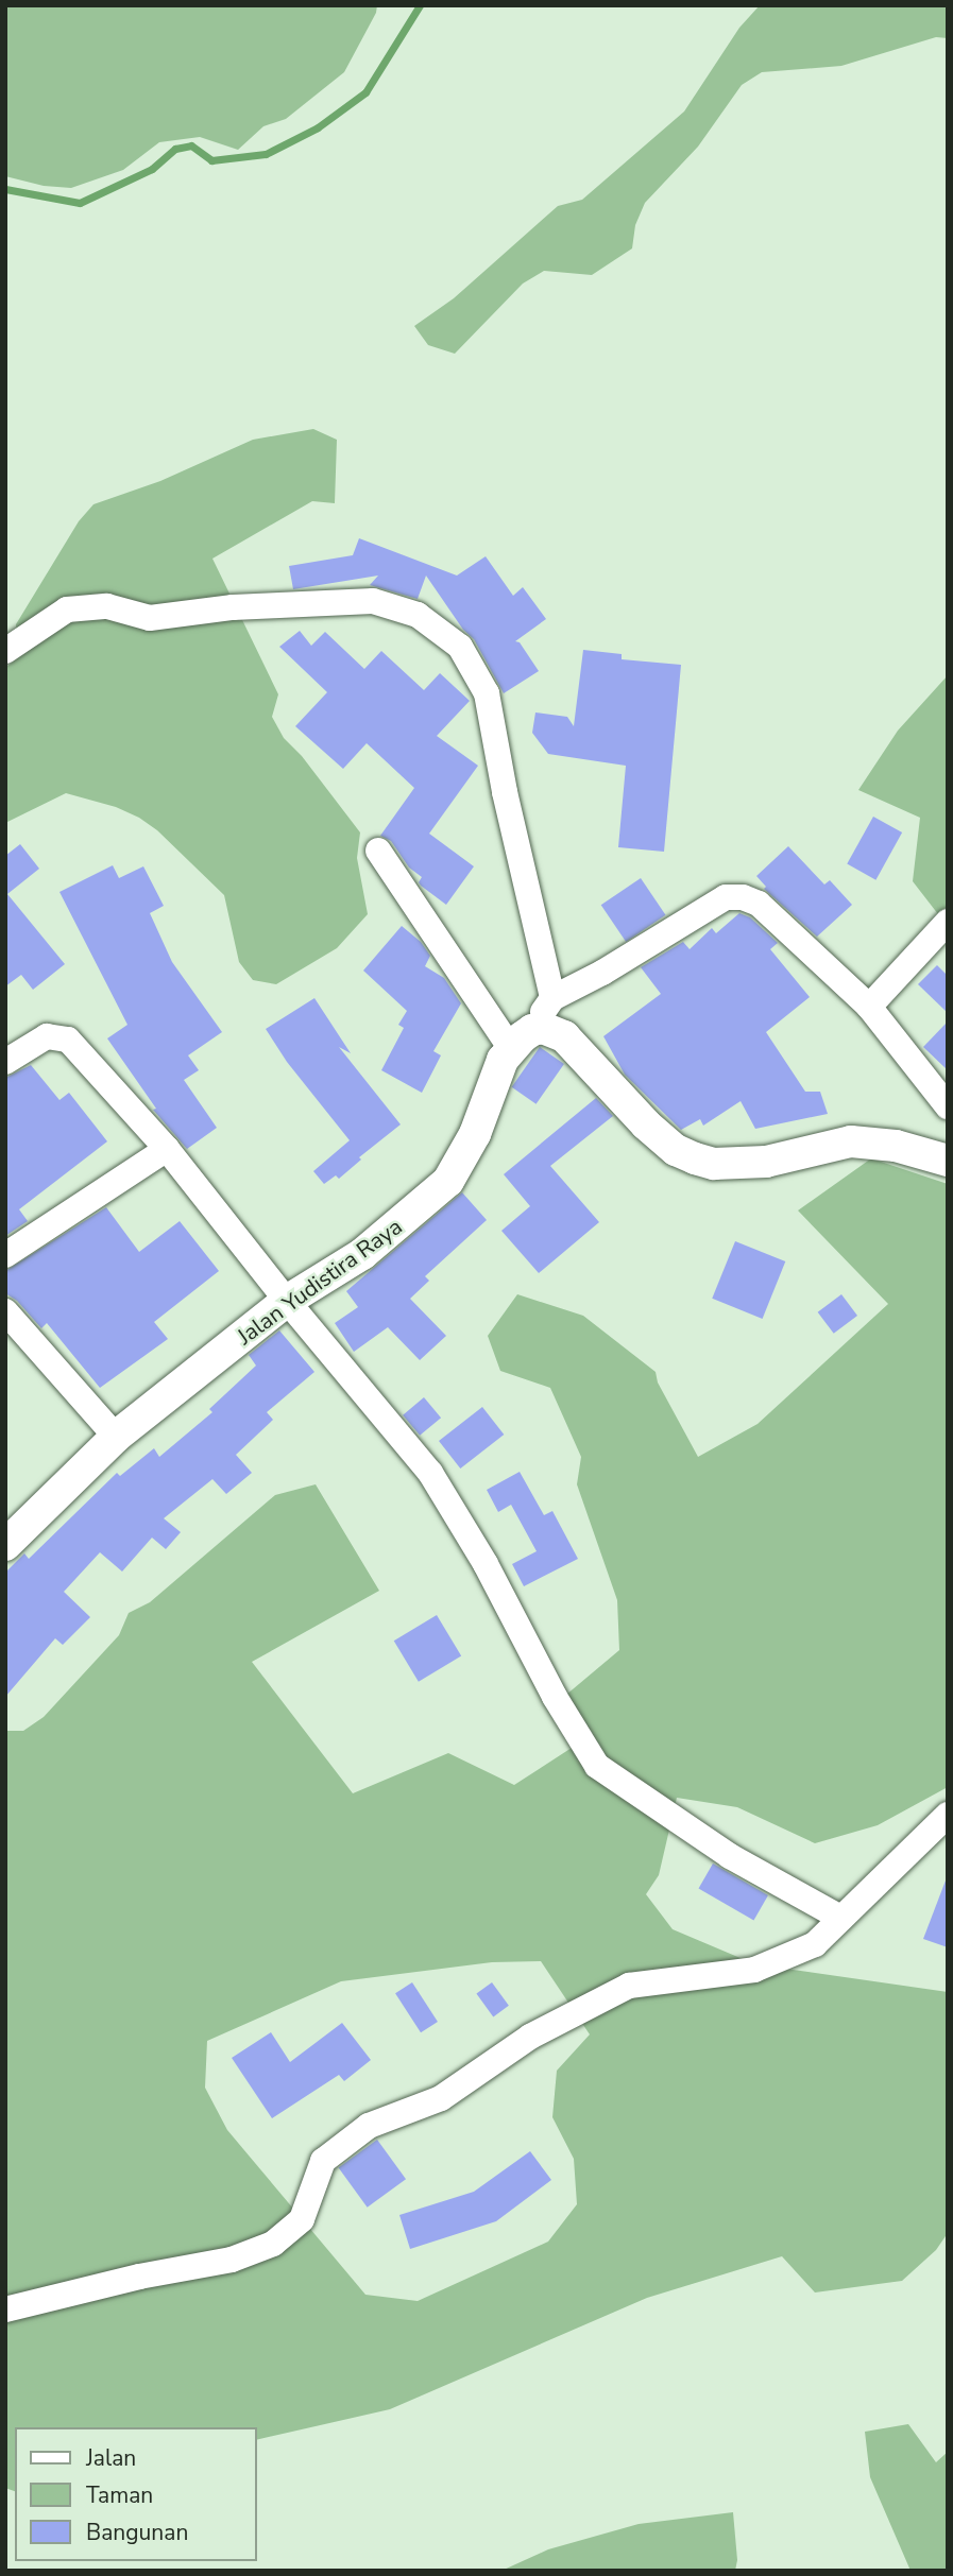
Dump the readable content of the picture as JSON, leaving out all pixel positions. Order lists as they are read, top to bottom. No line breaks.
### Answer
{"streets":{"street":["Jalan Yudistira Raya"]},"legend":["Jalan","Taman","Bangunan"]}
